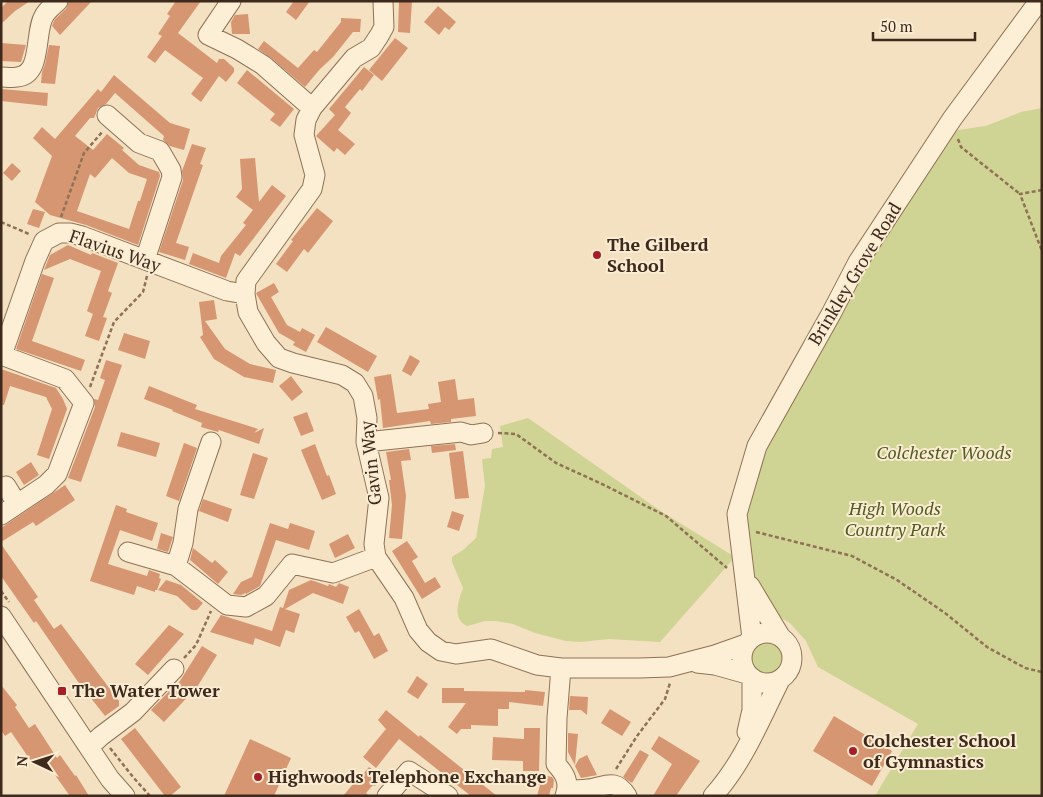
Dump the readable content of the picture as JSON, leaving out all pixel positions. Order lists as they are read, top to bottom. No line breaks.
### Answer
{"streets":{"street":["Flavius Way","Brinkley Grove Road","Gavin Way"]},"crossings":[["Flavius Way","Gavin Way"]],"parks":["Colchester Woods","High Woods Country Park"],"places":{"other":["The Gilberd School","Colchester School of Gymnastics","Highwoods Telephone Exchange"],"transit":["The Water Tower"]},"scale_bar":"50 m","north":"left"}
